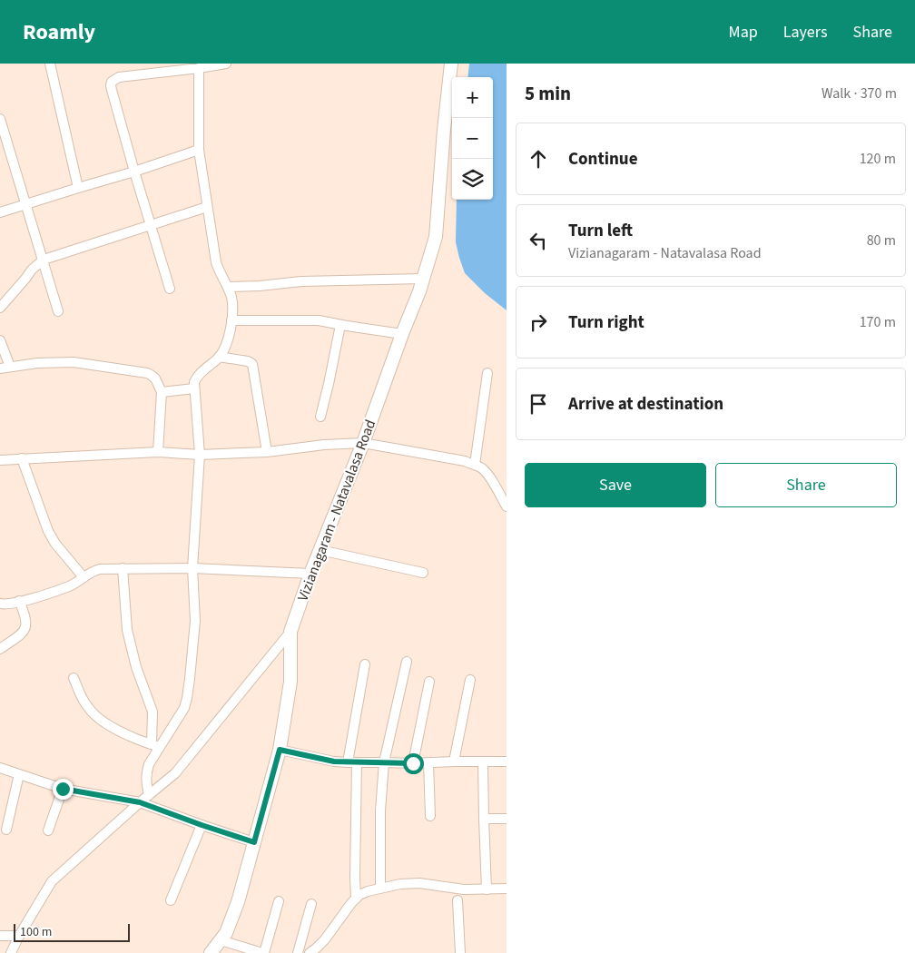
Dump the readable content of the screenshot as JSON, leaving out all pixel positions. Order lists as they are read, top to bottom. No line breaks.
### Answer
{"streets":{"main road":["Vizianagaram - Natavalasa Road"]},"scale_bar":"100 m","page":{"header":"Roamly","nav":["Map","Layers","Share"],"heading":["5 min","Walk · 370 m"],"map_buttons":["+","−"],"list":[["Continue","120 m"],["Turn left","Vizianagaram - Natavalasa Road","80 m"],["Turn right","170 m"],"Arrive at destination"],"buttons":["Save","Share"],"scale":"100 m"}}
